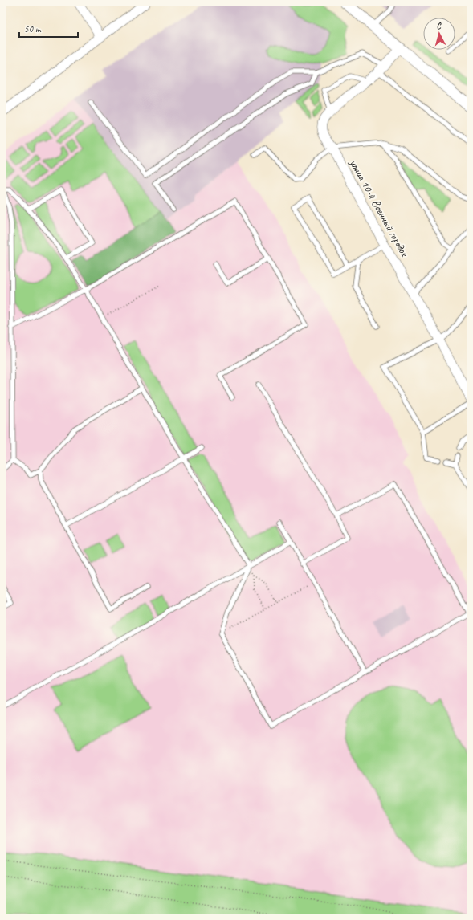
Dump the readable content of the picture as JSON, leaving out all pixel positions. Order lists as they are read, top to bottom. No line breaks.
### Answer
{"streets":{"street":["улица 10-й Военный городок"]},"scale_bar":"50 m","north":"top"}
